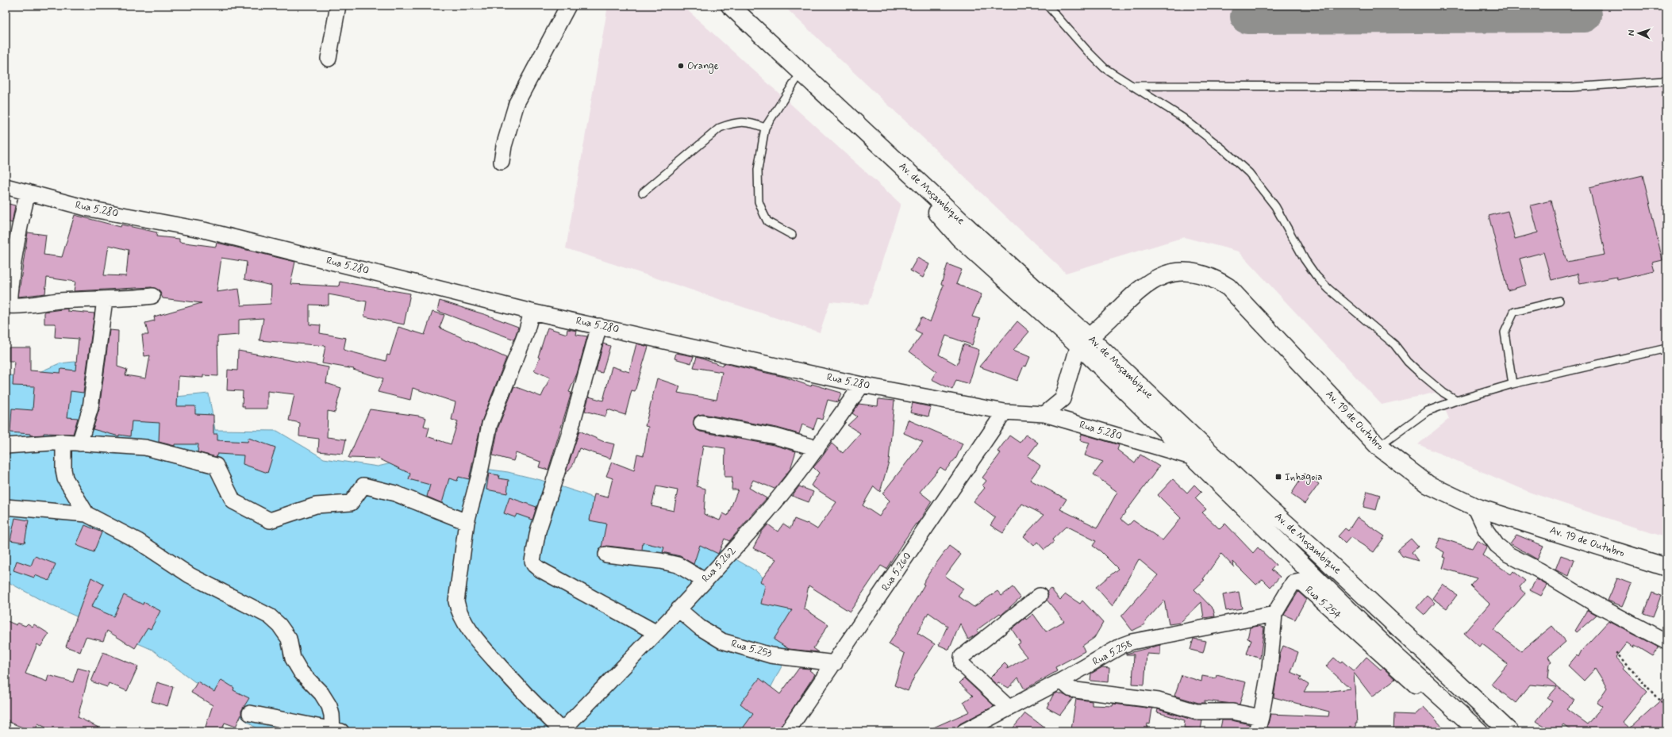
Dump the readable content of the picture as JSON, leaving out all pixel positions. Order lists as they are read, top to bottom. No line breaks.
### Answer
{"streets":{"main road":["Av. de Moçambique","Av. 19 de Outubro"],"street":["Rua 5.280","Rua 5.262","Rua 5.260","Rua 5.254","Rua 5.253","Rua 5.258"]},"crossings":[["Av. de Moçambique","Rua 5.280"],["Av. de Moçambique","Av. 19 de Outubro"],["Av. de Moçambique","Rua 5.254"],["Rua 5.280","Rua 5.262"],["Rua 5.280","Rua 5.260"],["Rua 5.262","Rua 5.253"],["Rua 5.260","Rua 5.253"],["Rua 5.254","Rua 5.258"]],"places":{"other":["Orange"],"transit":["Inhagoia"]},"north":"left"}
